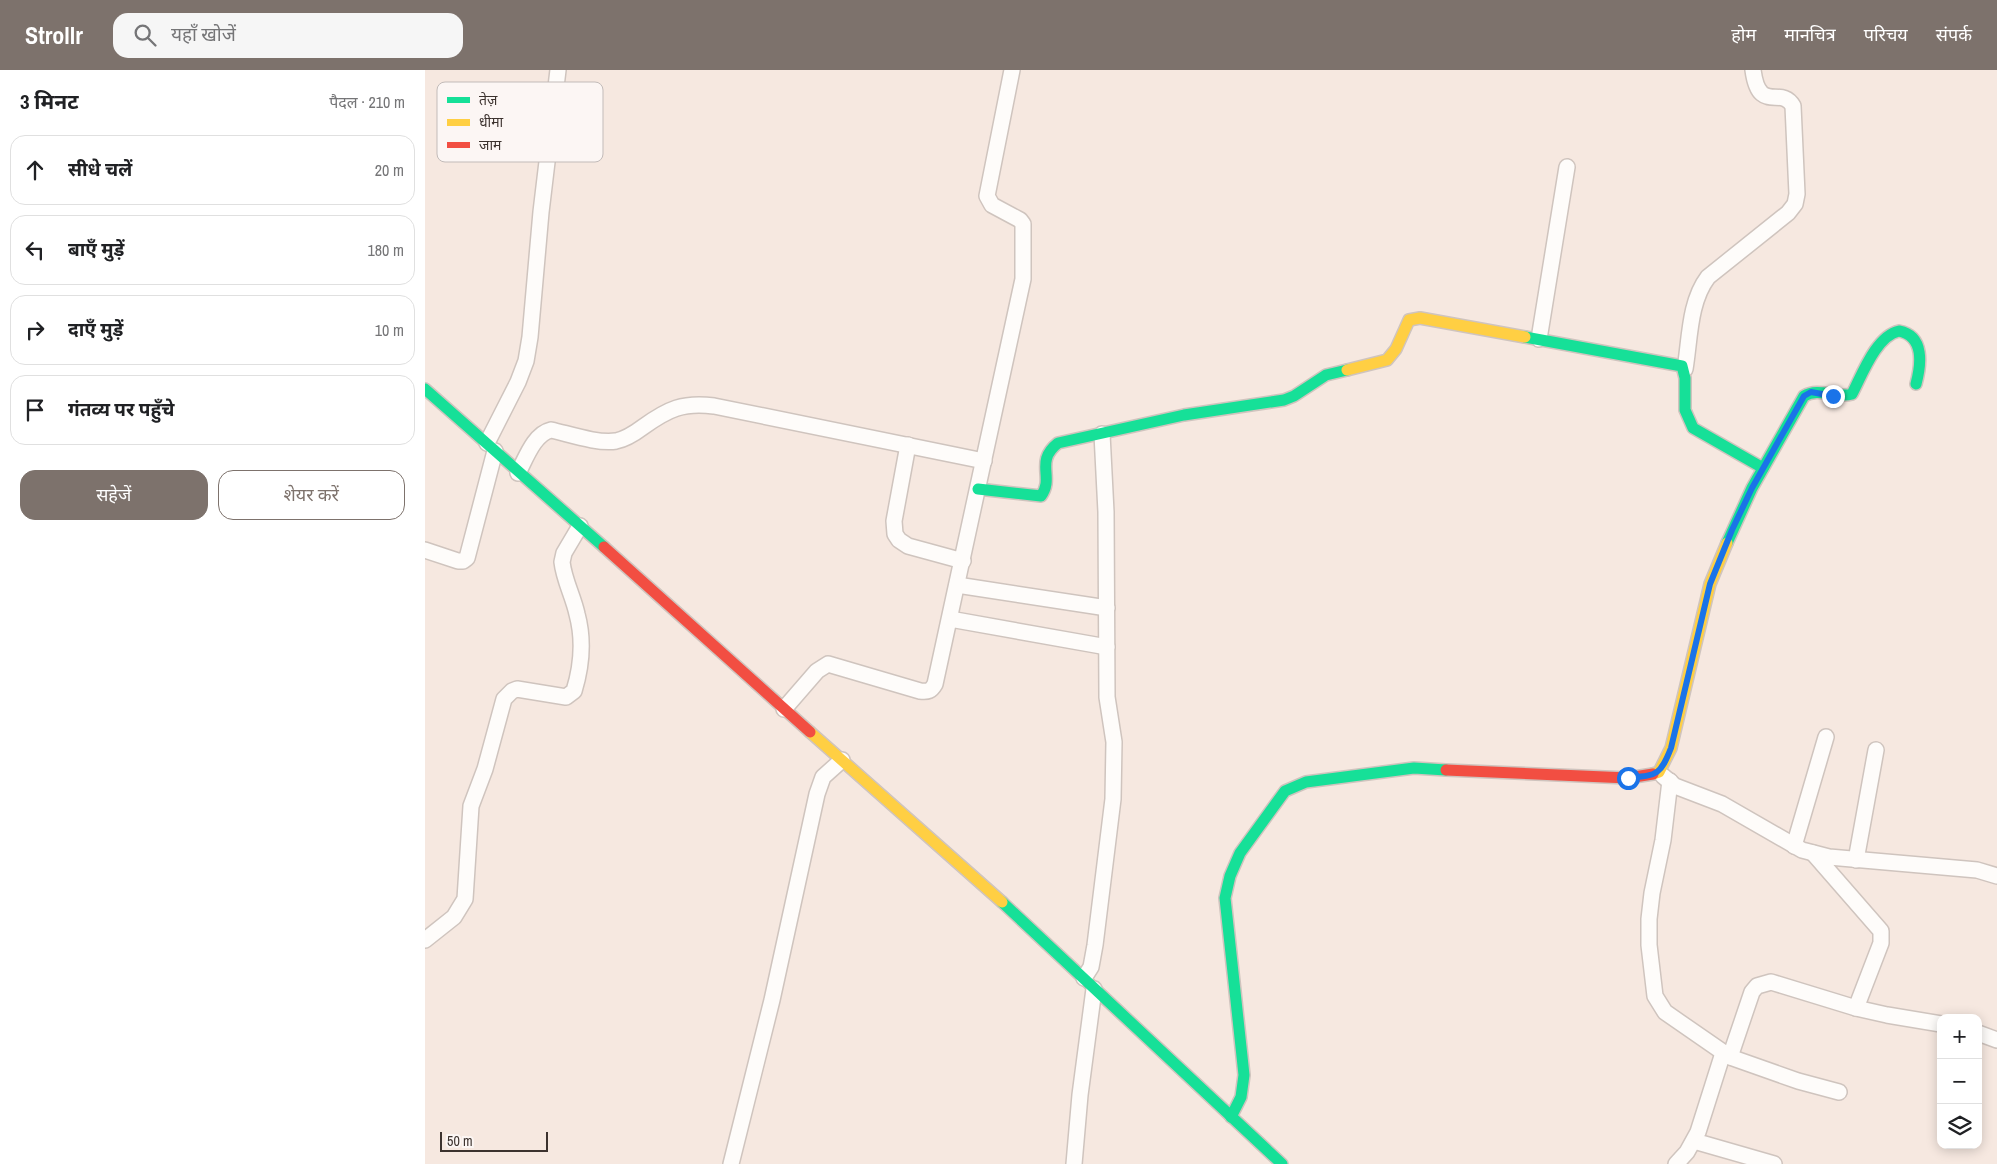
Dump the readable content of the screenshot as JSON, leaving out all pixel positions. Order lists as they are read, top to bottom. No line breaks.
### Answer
{"legend":["तेज़","धीमा","जाम"],"scale_bar":"50 m","page":{"header":"Strollr","search":"यहाँ खोजें","nav":["होम","मानचित्र","परिचय","संपर्क"],"heading":["3 मिनट","पैदल · 210 m"],"list":[["सीधे चलें","20 m"],["बाएँ मुड़ें","180 m"],["दाएँ मुड़ें","10 m"],"गंतव्य पर पहुँचे"],"buttons":["सहेजें","शेयर करें"],"map_buttons":["+","−"],"scale":"50 m"}}
